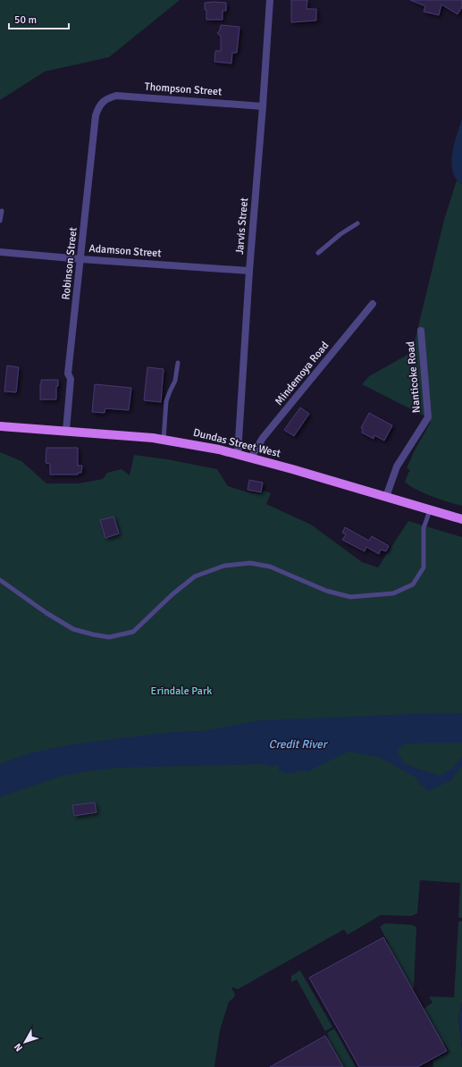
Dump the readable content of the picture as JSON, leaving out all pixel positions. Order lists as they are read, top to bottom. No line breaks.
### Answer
{"streets":{"main road":["Dundas Street West"],"street":["Thompson Street","Jarvis Street","Adamson Street","Robinson Street","Mindemoya Road","Nanticoke Road"]},"crossings":[["Thompson Street","Jarvis Street"],["Thompson Street","Robinson Street"],["Jarvis Street","Adamson Street"],["Jarvis Street","Dundas Street West"],["Adamson Street","Robinson Street"],["Robinson Street","Dundas Street West"],["Mindemoya Road","Dundas Street West"],["Nanticoke Road","Dundas Street West"]],"water":["Credit River"],"parks":["Erindale Park"],"scale_bar":"50 m","north":"bottom left"}
